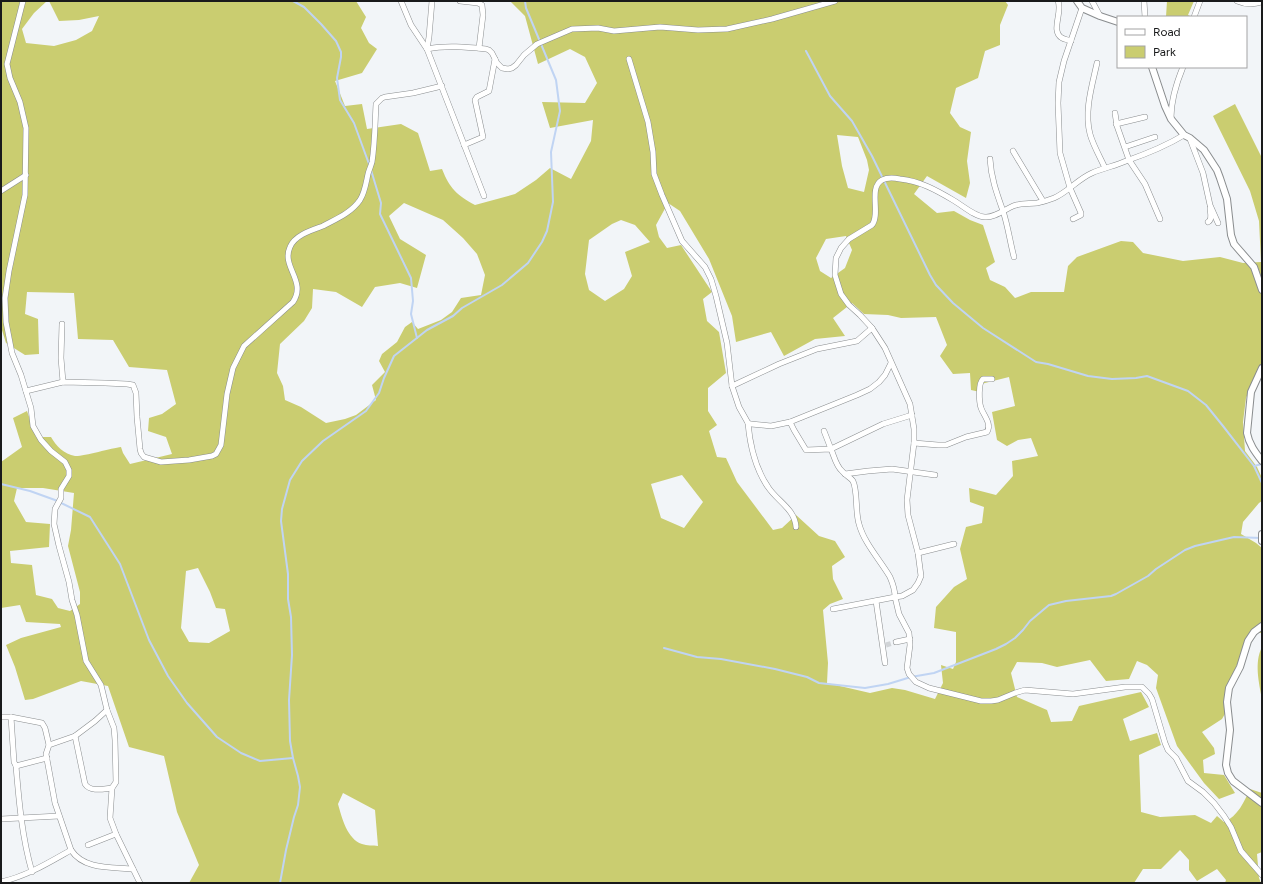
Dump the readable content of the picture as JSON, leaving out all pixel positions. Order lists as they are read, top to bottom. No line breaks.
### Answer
{"legend":["Road","Park"]}
